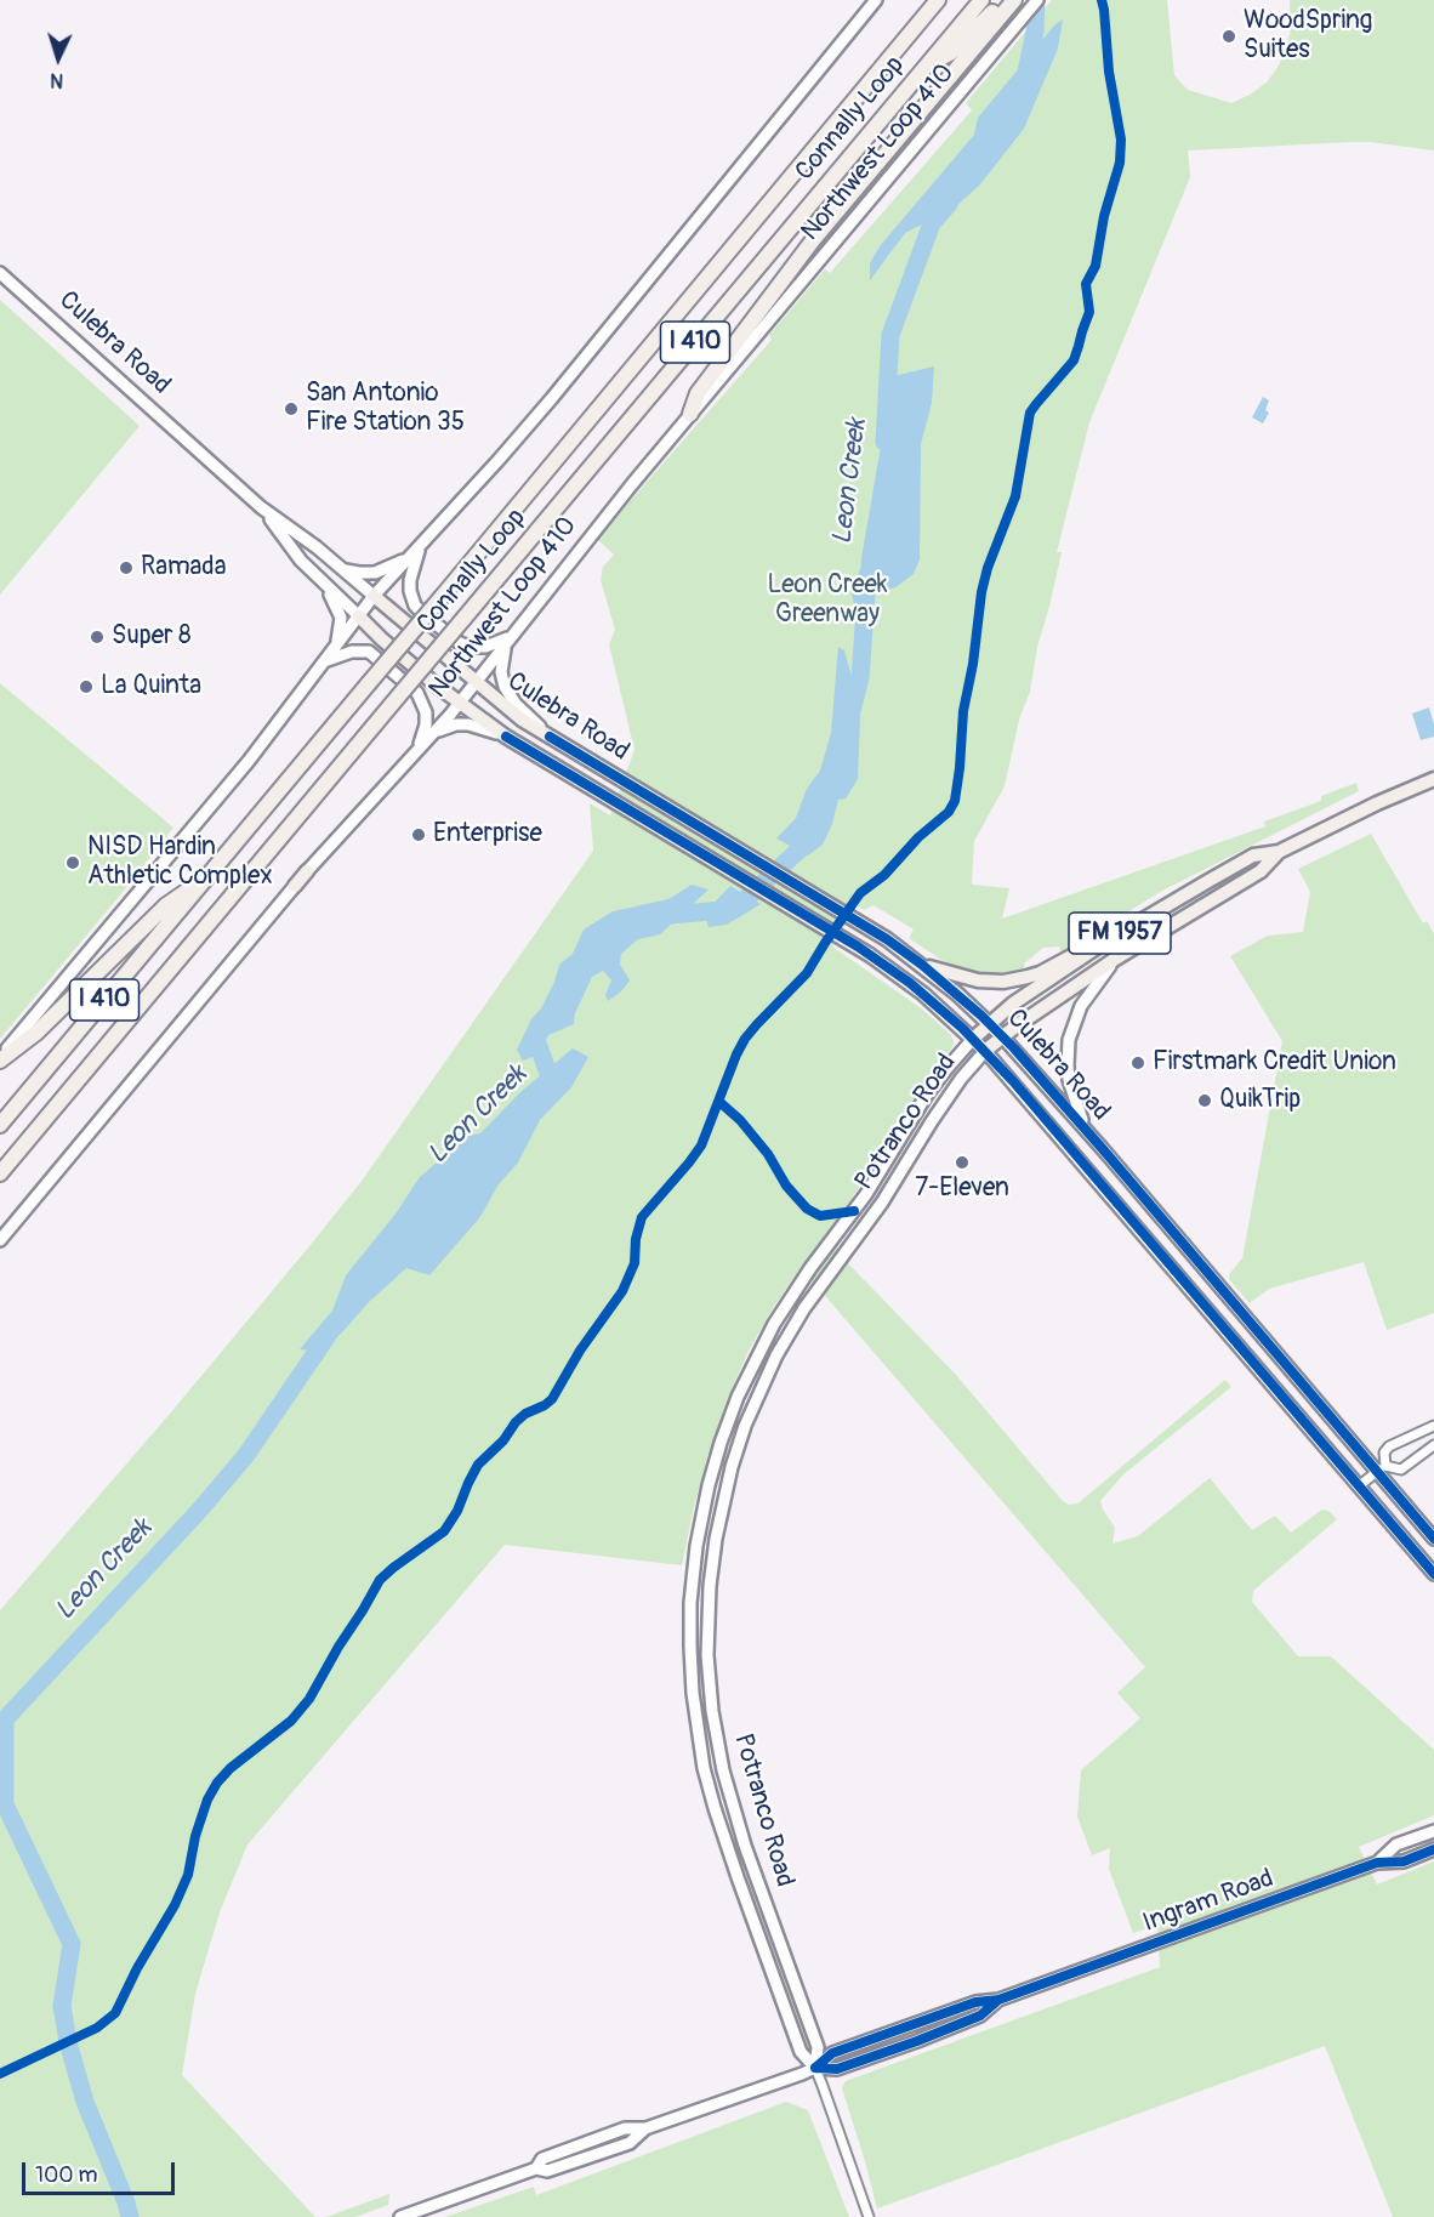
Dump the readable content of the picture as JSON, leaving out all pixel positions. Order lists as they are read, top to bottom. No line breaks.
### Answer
{"streets":{"highway":["Connally Loop","I 410"],"main road":["Northwest Loop 410","Culebra Road","FM 1957","Potranco Road","Ingram Road"]},"crossings":[["Northwest Loop 410","Culebra Road"],["Culebra Road","Potranco Road"],["FM 1957","Potranco Road"],["Potranco Road","Ingram Road"]],"water":["Leon Creek"],"parks":["Leon Creek Greenway"],"places":["WoodSpring Suites","San Antonio Fire Station 35","Ramada","Super 8","La Quinta","Enterprise","NISD Hardin Athletic Complex","Firstmark Credit Union","QuikTrip","7-Eleven"],"scale_bar":"100 m","north":"bottom"}
